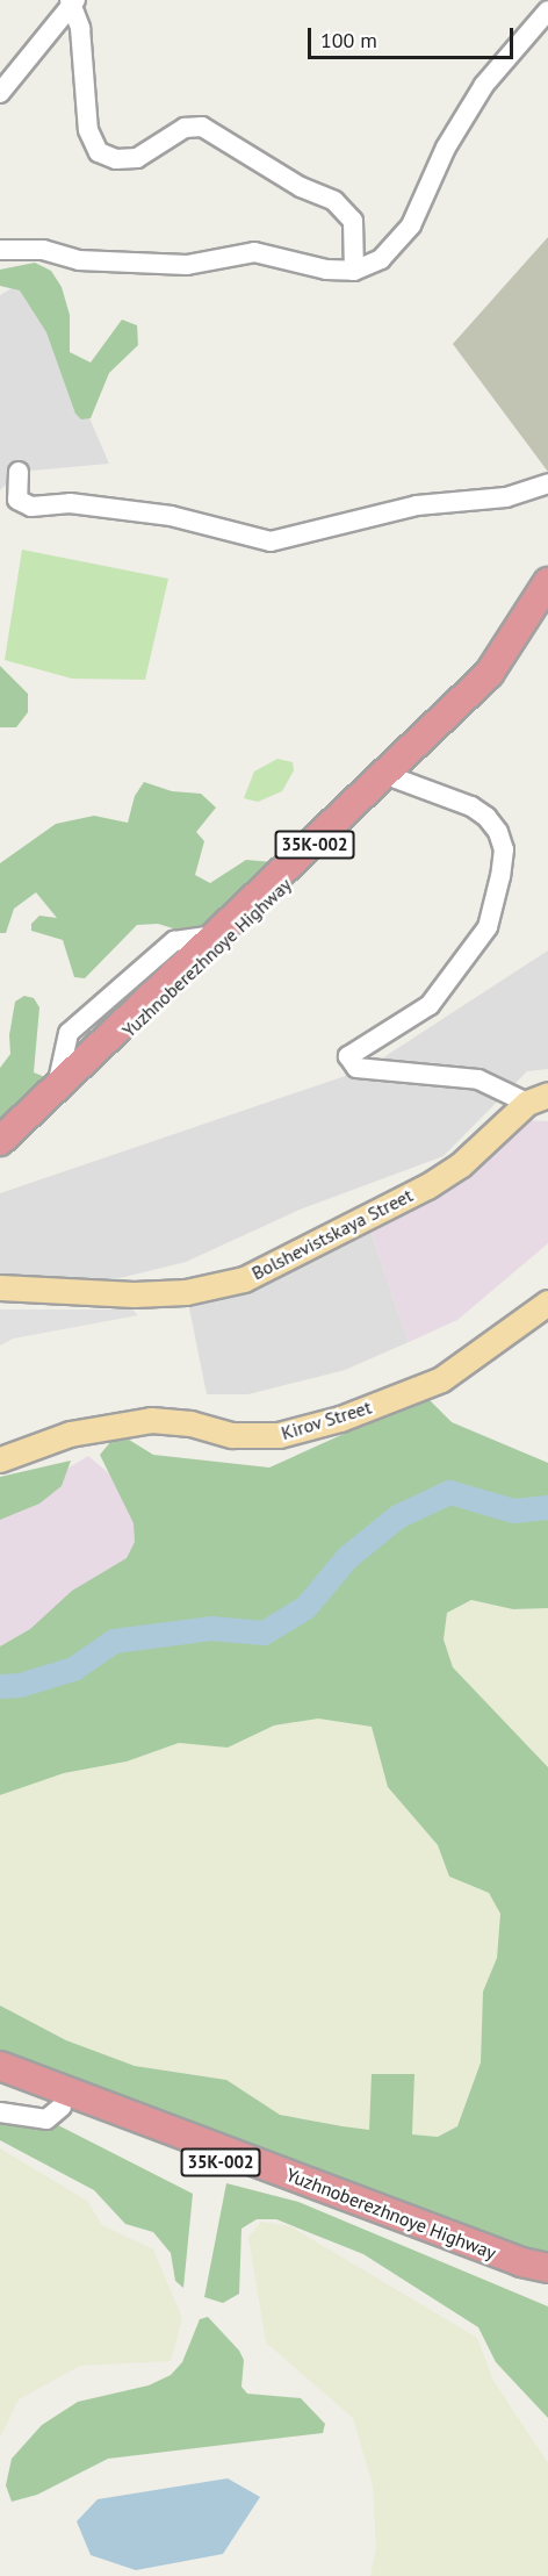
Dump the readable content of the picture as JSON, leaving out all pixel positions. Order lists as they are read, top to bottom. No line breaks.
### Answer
{"streets":{"highway":["35К-002","Yuzhnoberezhnoye Highway"],"main road":["Bolshevistskaya Street","Kirov Street"]},"scale_bar":"100 m"}
